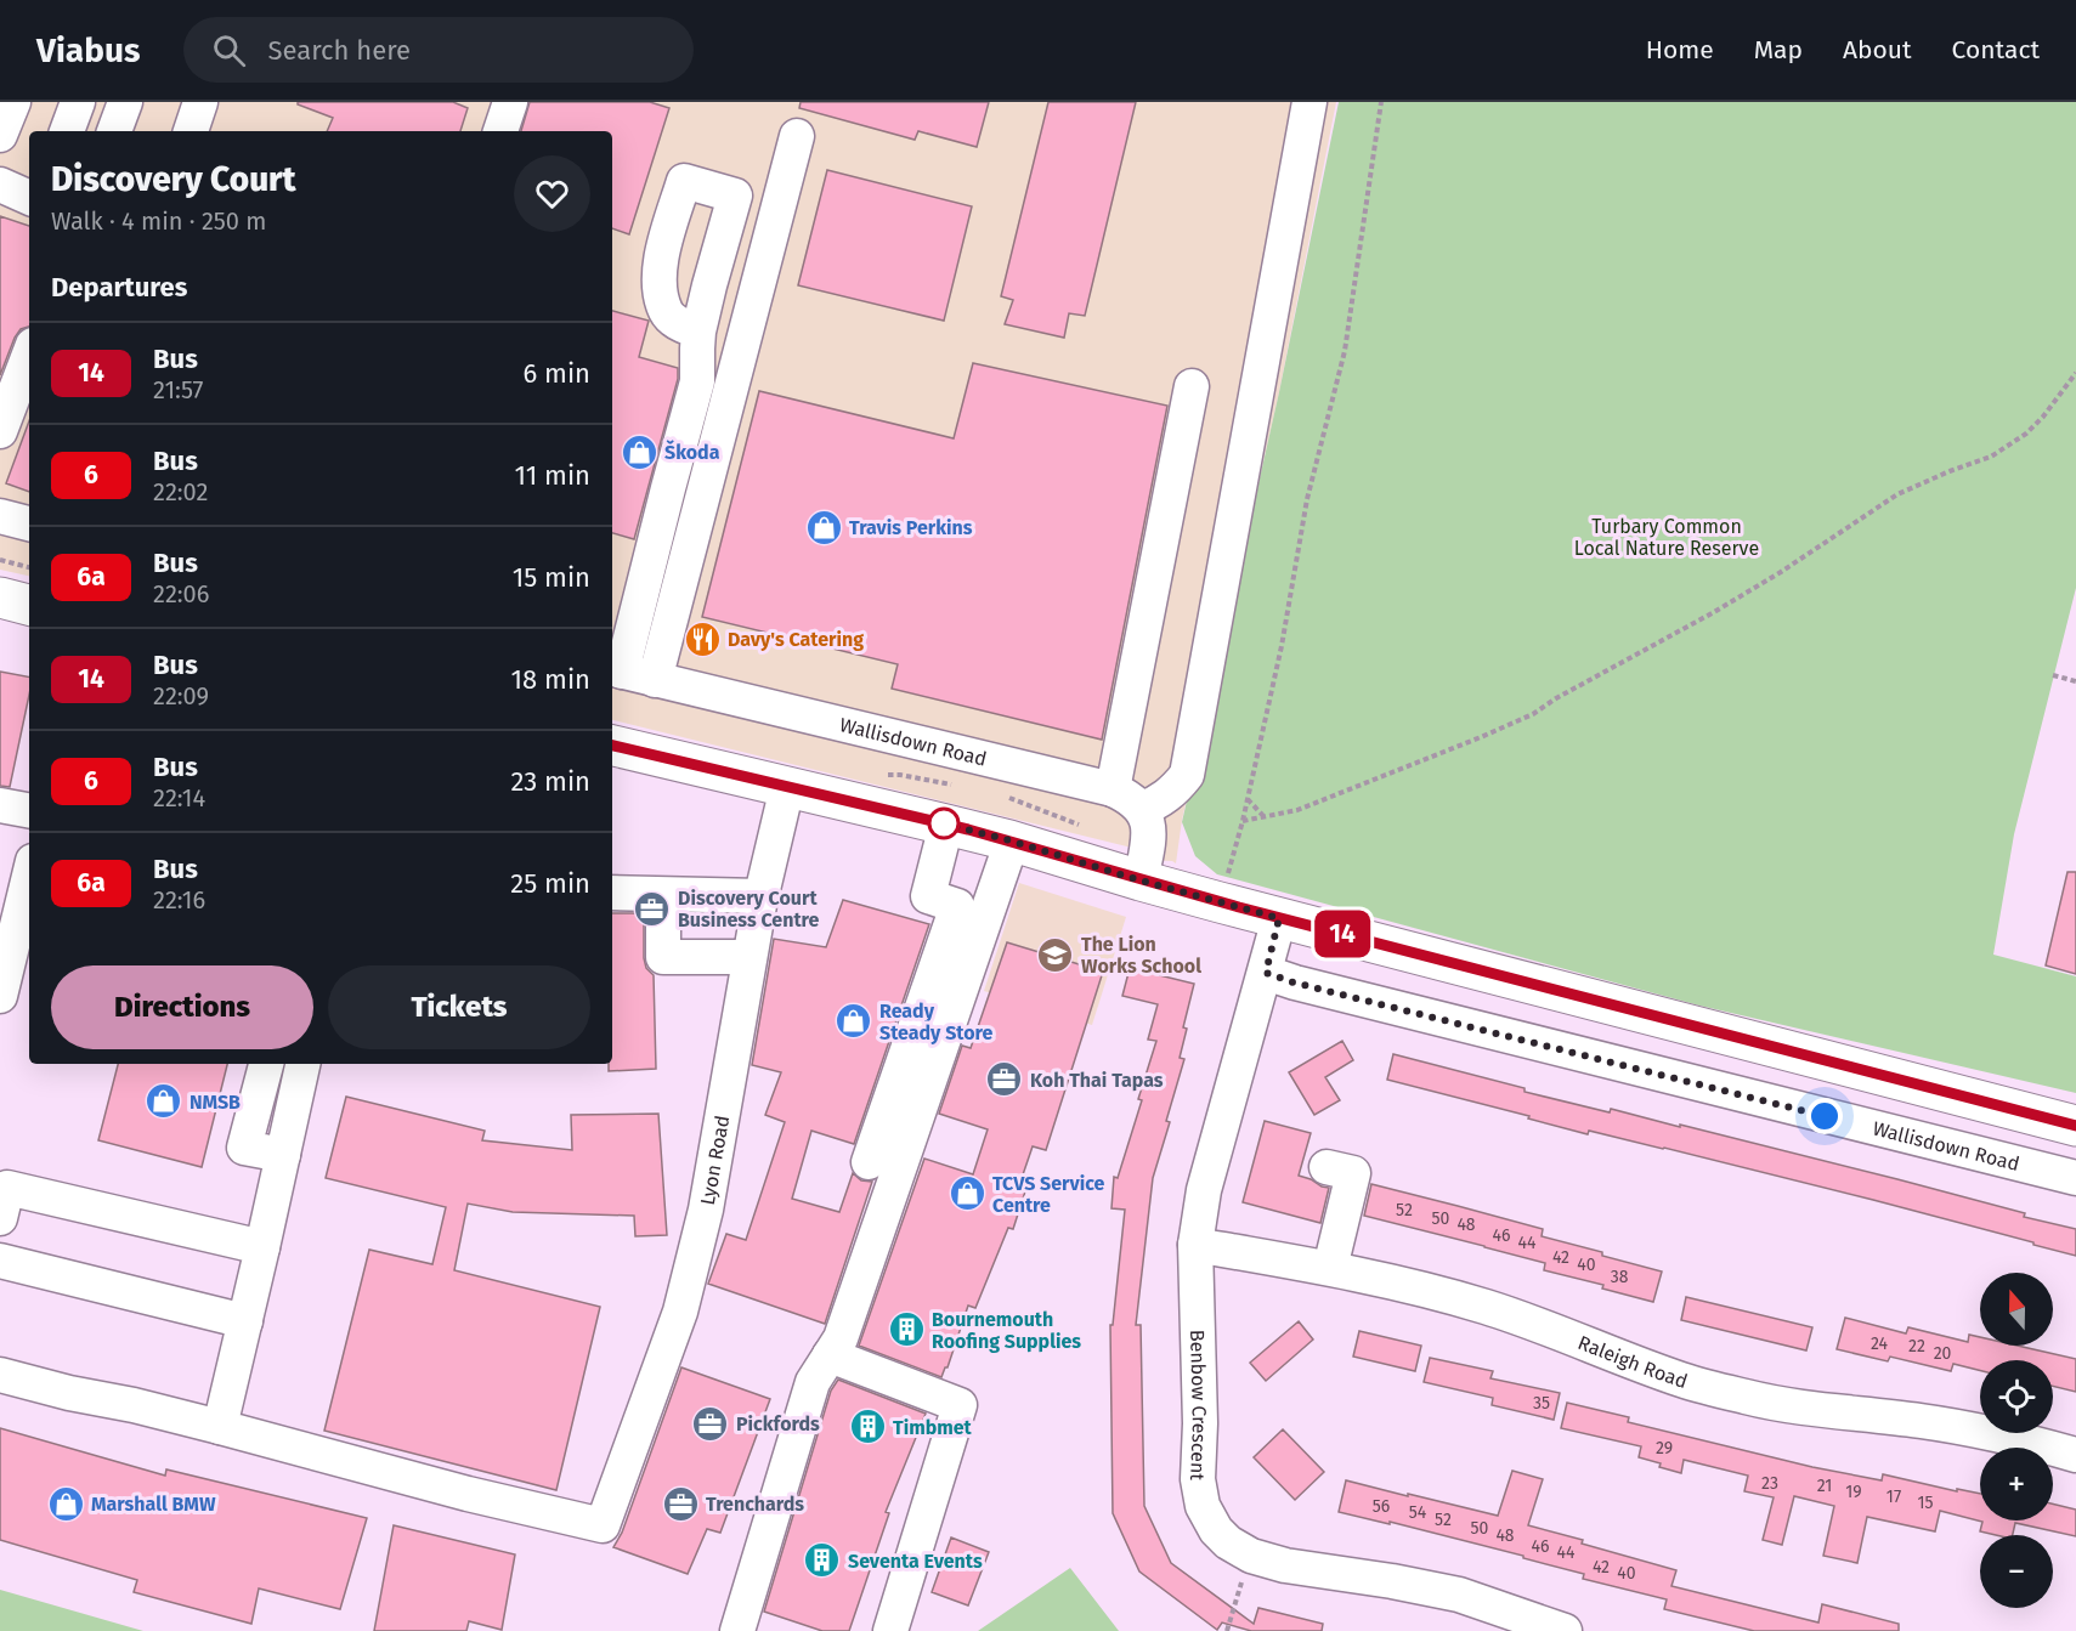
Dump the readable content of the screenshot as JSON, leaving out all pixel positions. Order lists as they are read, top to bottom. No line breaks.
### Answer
{"streets":{"street":["Wallisdown Road","Lyon Road","Raleigh Road","Benbow Crescent"]},"crossings":[["Wallisdown Road","Benbow Crescent"],["Raleigh Road","Benbow Crescent"]],"parks":["Turbary Common Local Nature Reserve"],"places":{"shop":["Škoda","Travis Perkins","Ready Steady Store","NMSB","TCVS Service Centre","Marshall BMW"],"restaurant":["Davy's Catering"],"office":["Discovery Court Business Centre","Koh Thai Tapas","Pickfords","Trenchards"],"school or university":["The Lion Works School"],"building":["Bournemouth Roofing Supplies","Timbmet","Seventa Events"]},"lines":["bus line 14"],"house_numbers":["52","50","48","46","44","42","40","38","24","22","20","35","29","23","21","19","17","15","56","54","52","50","48","46","44","42","40"],"north":"top","page":{"header":"Viabus","search":"Search here","nav":["Home","Map","About","Contact"],"on_map":"14","heading":[["Discovery Court","Walk · 4 min · 250 m"],"Departures"],"list":[{"mark":"14","name":"Bus","note":"21:57","value":"6 min"},{"mark":"6","name":"Bus","note":"22:02","value":"11 min"},{"mark":"6a","name":"Bus","note":"22:06","value":"15 min"},{"mark":"14","name":"Bus","note":"22:09","value":"18 min"},{"mark":"6","name":"Bus","note":"22:14","value":"23 min"},{"mark":"6a","name":"Bus","note":"22:16","value":"25 min"}],"buttons":["Directions","Tickets"],"map_buttons":["+","−"]}}
